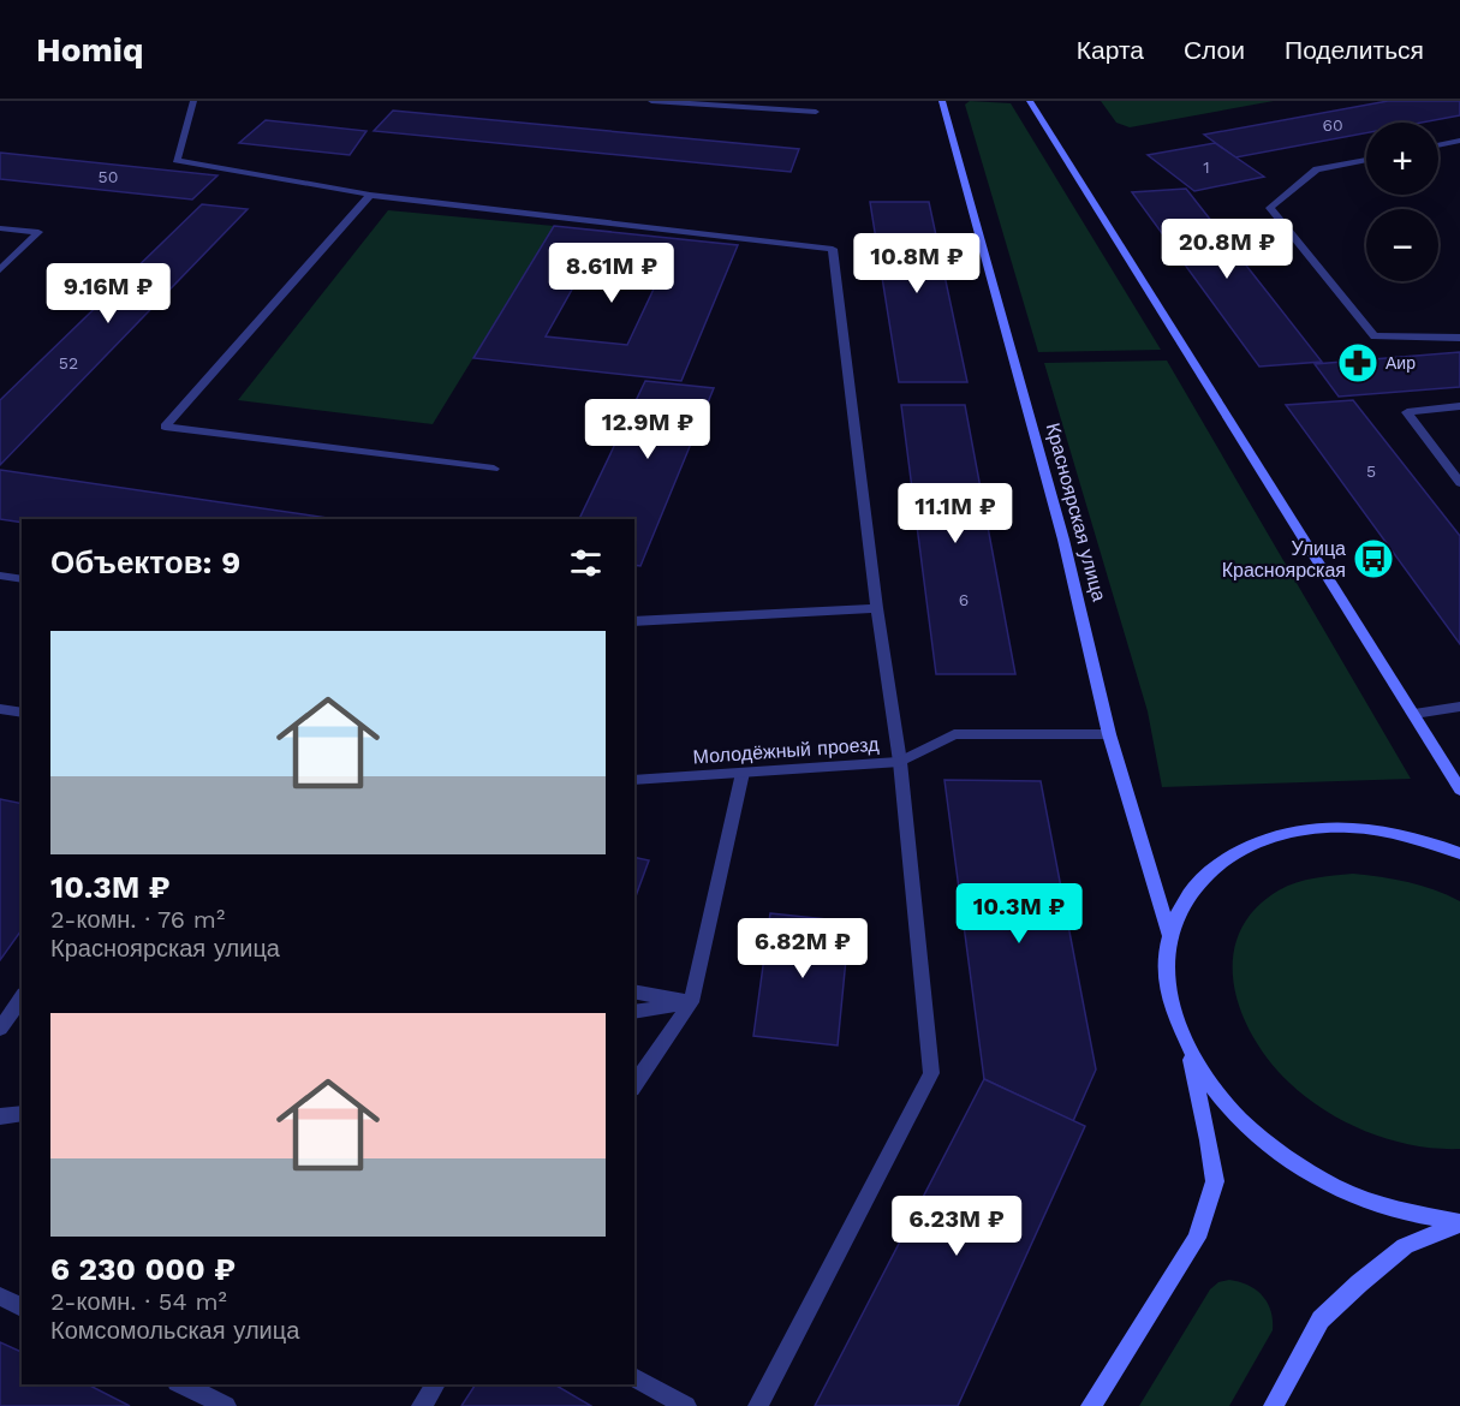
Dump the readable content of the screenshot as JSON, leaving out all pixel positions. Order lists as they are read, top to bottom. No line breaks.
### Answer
{"streets":{"main road":["Красноярская улица"],"street":["Молодёжный проезд"]},"crossings":[["Красноярская улица","Молодёжный проезд"]],"places":{"pharmacy":["Аир"],"bus stop":["Улица Красноярская"]},"house_numbers":["60","1","50","52","5","6"],"page":{"header":"Homiq","nav":["Карта","Слои","Поделиться"],"map_buttons":["+","−"],"price":["20.8M ₽","10.8M ₽","8.61M ₽","9.16M ₽","12.9M ₽","11.1M ₽","10.3M ₽","6.82M ₽","6.23M ₽"],"heading":"Объектов: 9","list":[{"name":"10.3M ₽","note":"2-комн. · 76 m² · Красноярская улица"},{"name":"6 230 000 ₽","note":"2-комн. · 54 m² · Комсомольская улица"}]}}
